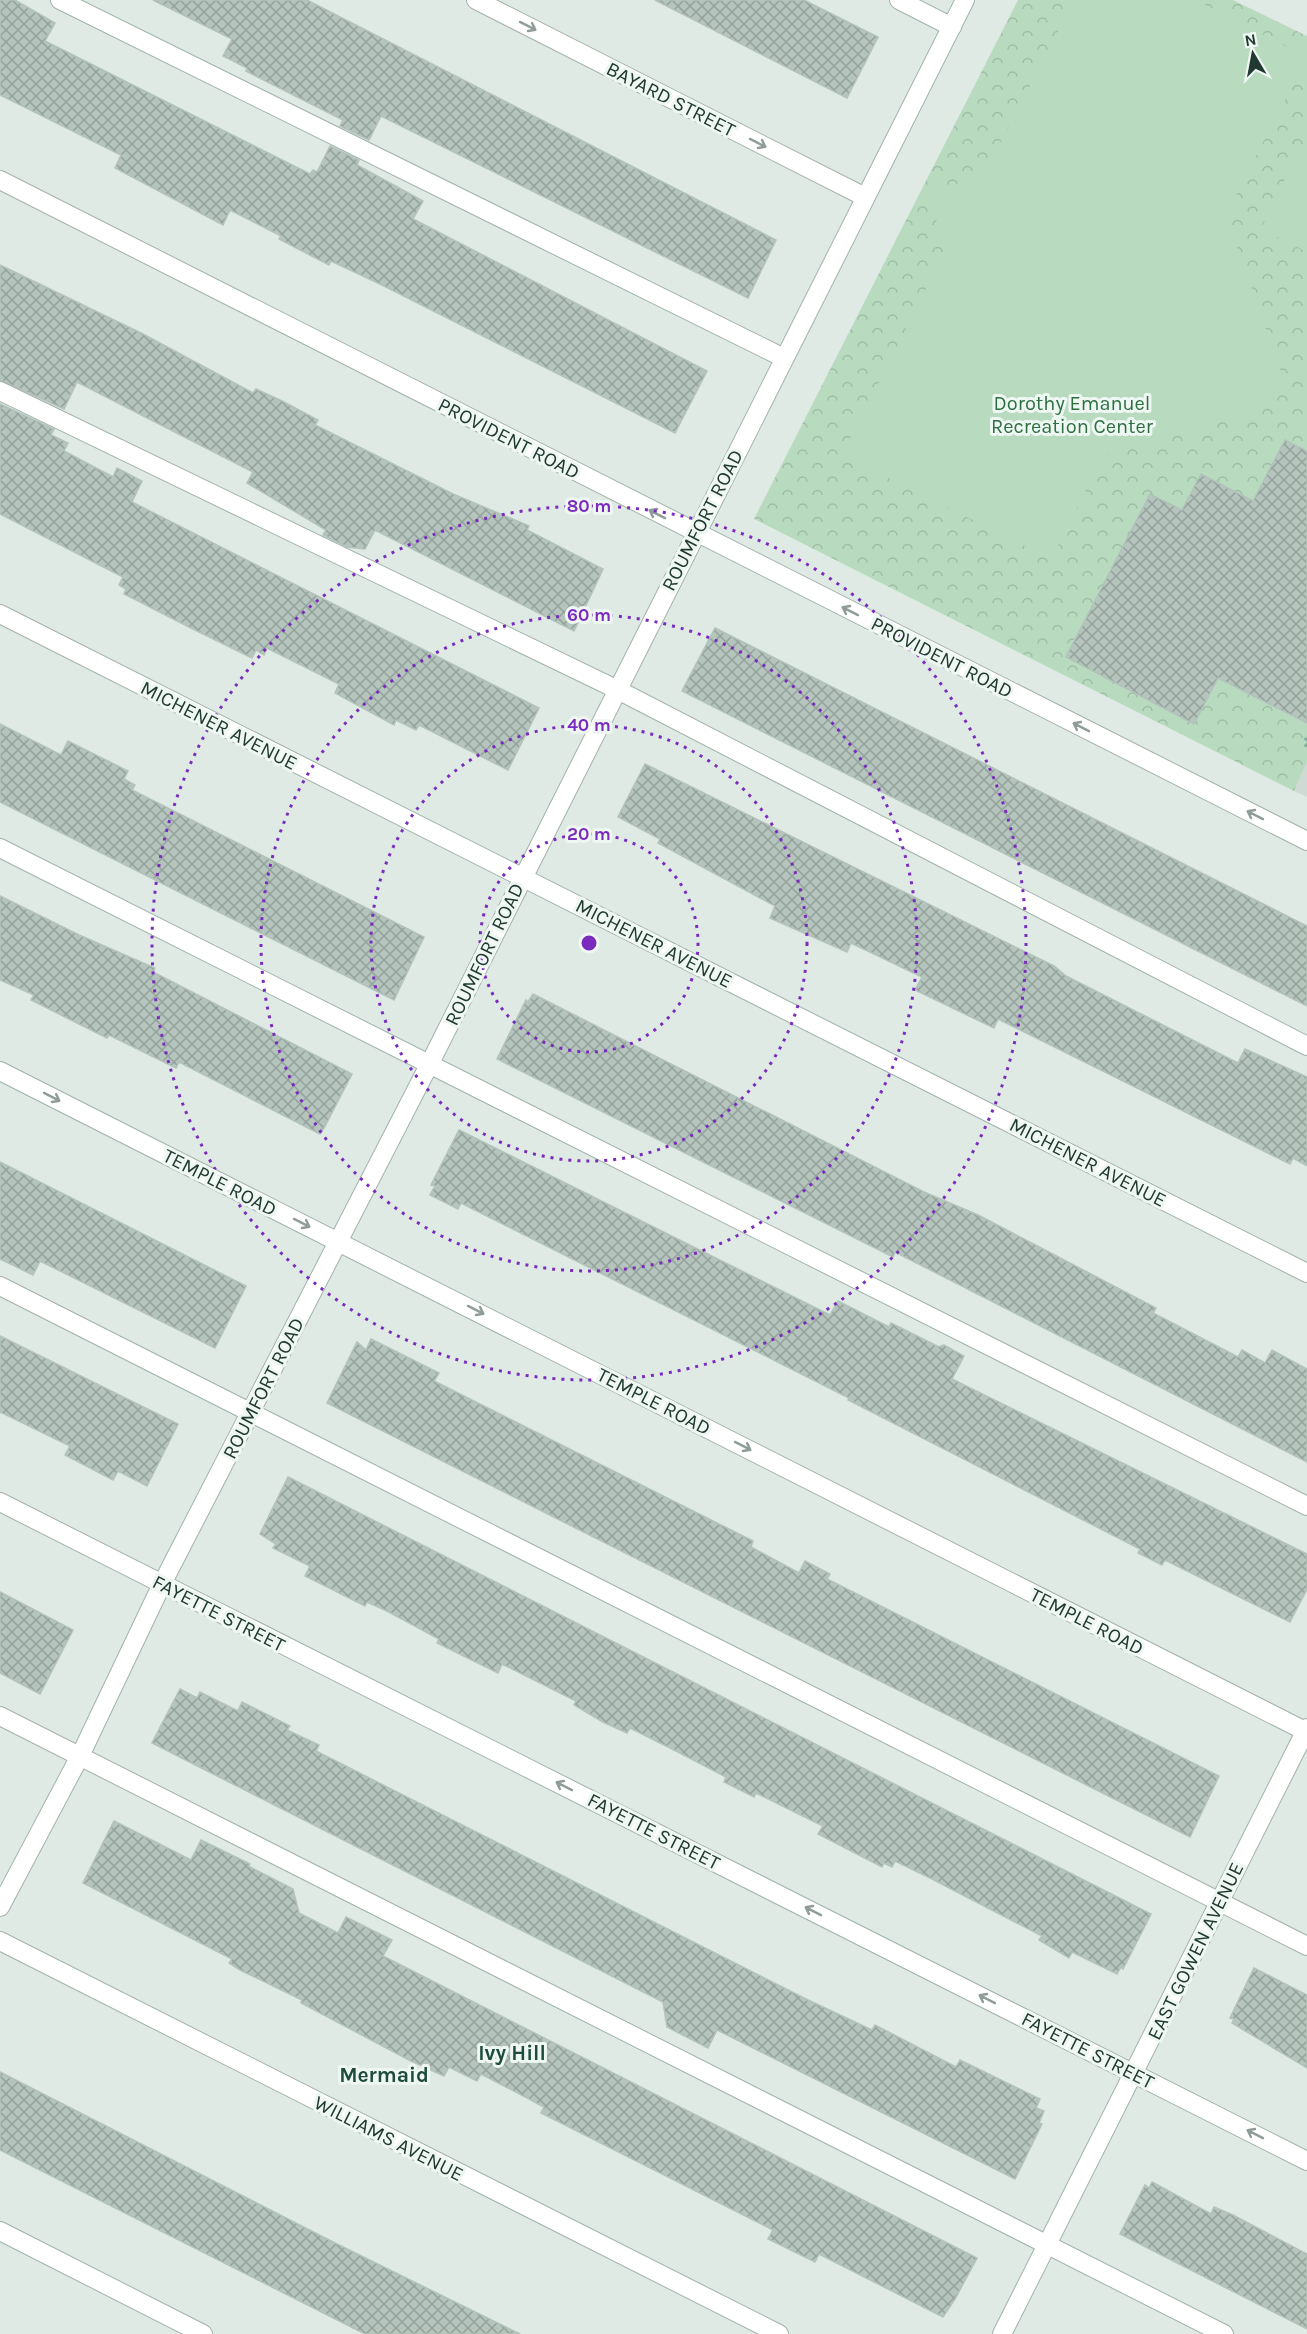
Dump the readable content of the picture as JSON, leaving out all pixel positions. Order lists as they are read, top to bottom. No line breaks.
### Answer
{"streets":{"street":["BAYARD STREET","PROVIDENT ROAD","ROUMFORT ROAD","MICHENER AVENUE","TEMPLE ROAD","FAYETTE STREET","EAST GOWEN AVENUE","WILLIAMS AVENUE"]},"crossings":[["BAYARD STREET","ROUMFORT ROAD"],["PROVIDENT ROAD","ROUMFORT ROAD"],["ROUMFORT ROAD","MICHENER AVENUE"],["ROUMFORT ROAD","TEMPLE ROAD"],["ROUMFORT ROAD","FAYETTE STREET"],["TEMPLE ROAD","EAST GOWEN AVENUE"],["FAYETTE STREET","EAST GOWEN AVENUE"]],"one_way":["BAYARD STREET","PROVIDENT ROAD","TEMPLE ROAD","FAYETTE STREET"],"districts":["Ivy Hill","Mermaid"],"parks":["Dorothy Emanuel Recreation Center"],"north":"top","rings":["80 m","60 m","40 m","20 m"]}
